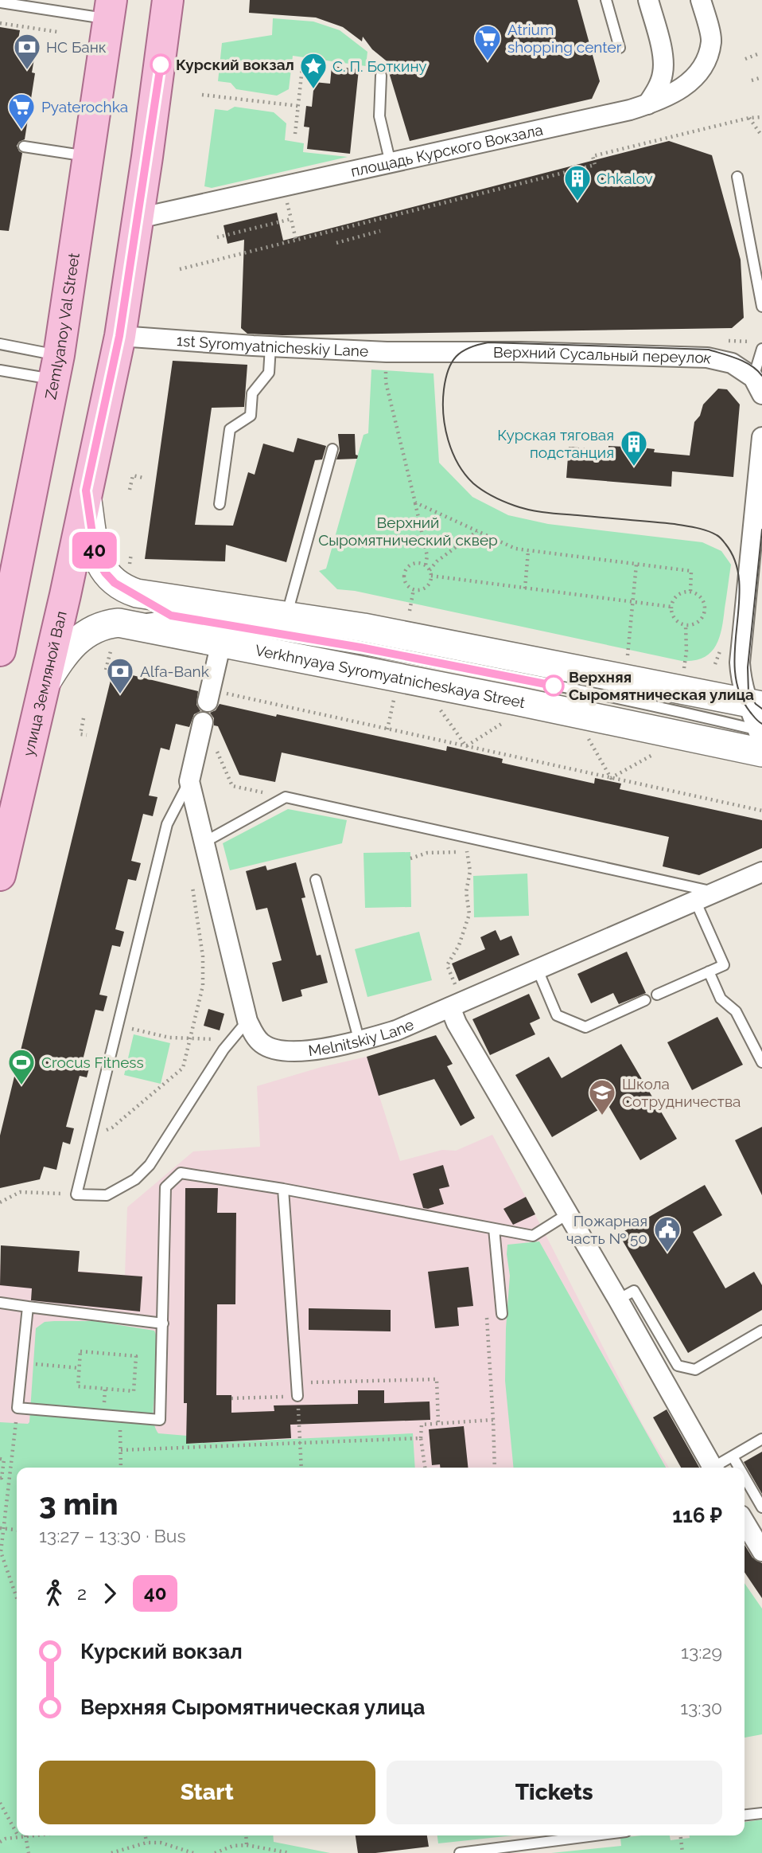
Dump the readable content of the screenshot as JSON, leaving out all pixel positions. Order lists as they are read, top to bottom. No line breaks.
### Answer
{"streets":{"main road":["Zemlyanoy Val Street","Verkhnyaya Syromyatnicheskaya Street","улица Земляной Вал"],"street":["площадь Курского Вокзала","1st Syromyatnicheskiy Lane","Верхний Сусальный переулок","Melnitskiy Lane"]},"crossings":[["1st Syromyatnicheskiy Lane","Верхний Сусальный переулок"],["Verkhnyaya Syromyatnicheskaya Street","улица Земляной Вал"]],"parks":["Верхний Сыромятнический сквер"],"places":{"supermarket":["Atrium shopping center","Pyaterochka"],"other":["Курский вокзал","Верхняя Сыромятническая улица"],"bank":["НС Банк","Alfa-Bank"],"place":["С. П. Боткину"],"building":["Chkalov","Курская тяговая подстанция"],"sports":["Crocus Fitness"],"school or university":["Школа Сотрудничества"],"public building":["Пожарная часть № 50"]},"lines":["bus line 40"],"page":{"on_map":"40","heading":["3 min","13:27 – 13:30 · Bus","116 ₽"],"legs":["2","40"],"list":[{"name":"Курский вокзал","value":"13:29"},{"name":"Верхняя Сыромятническая улица","value":"13:30"}],"buttons":["Start","Tickets"]}}
